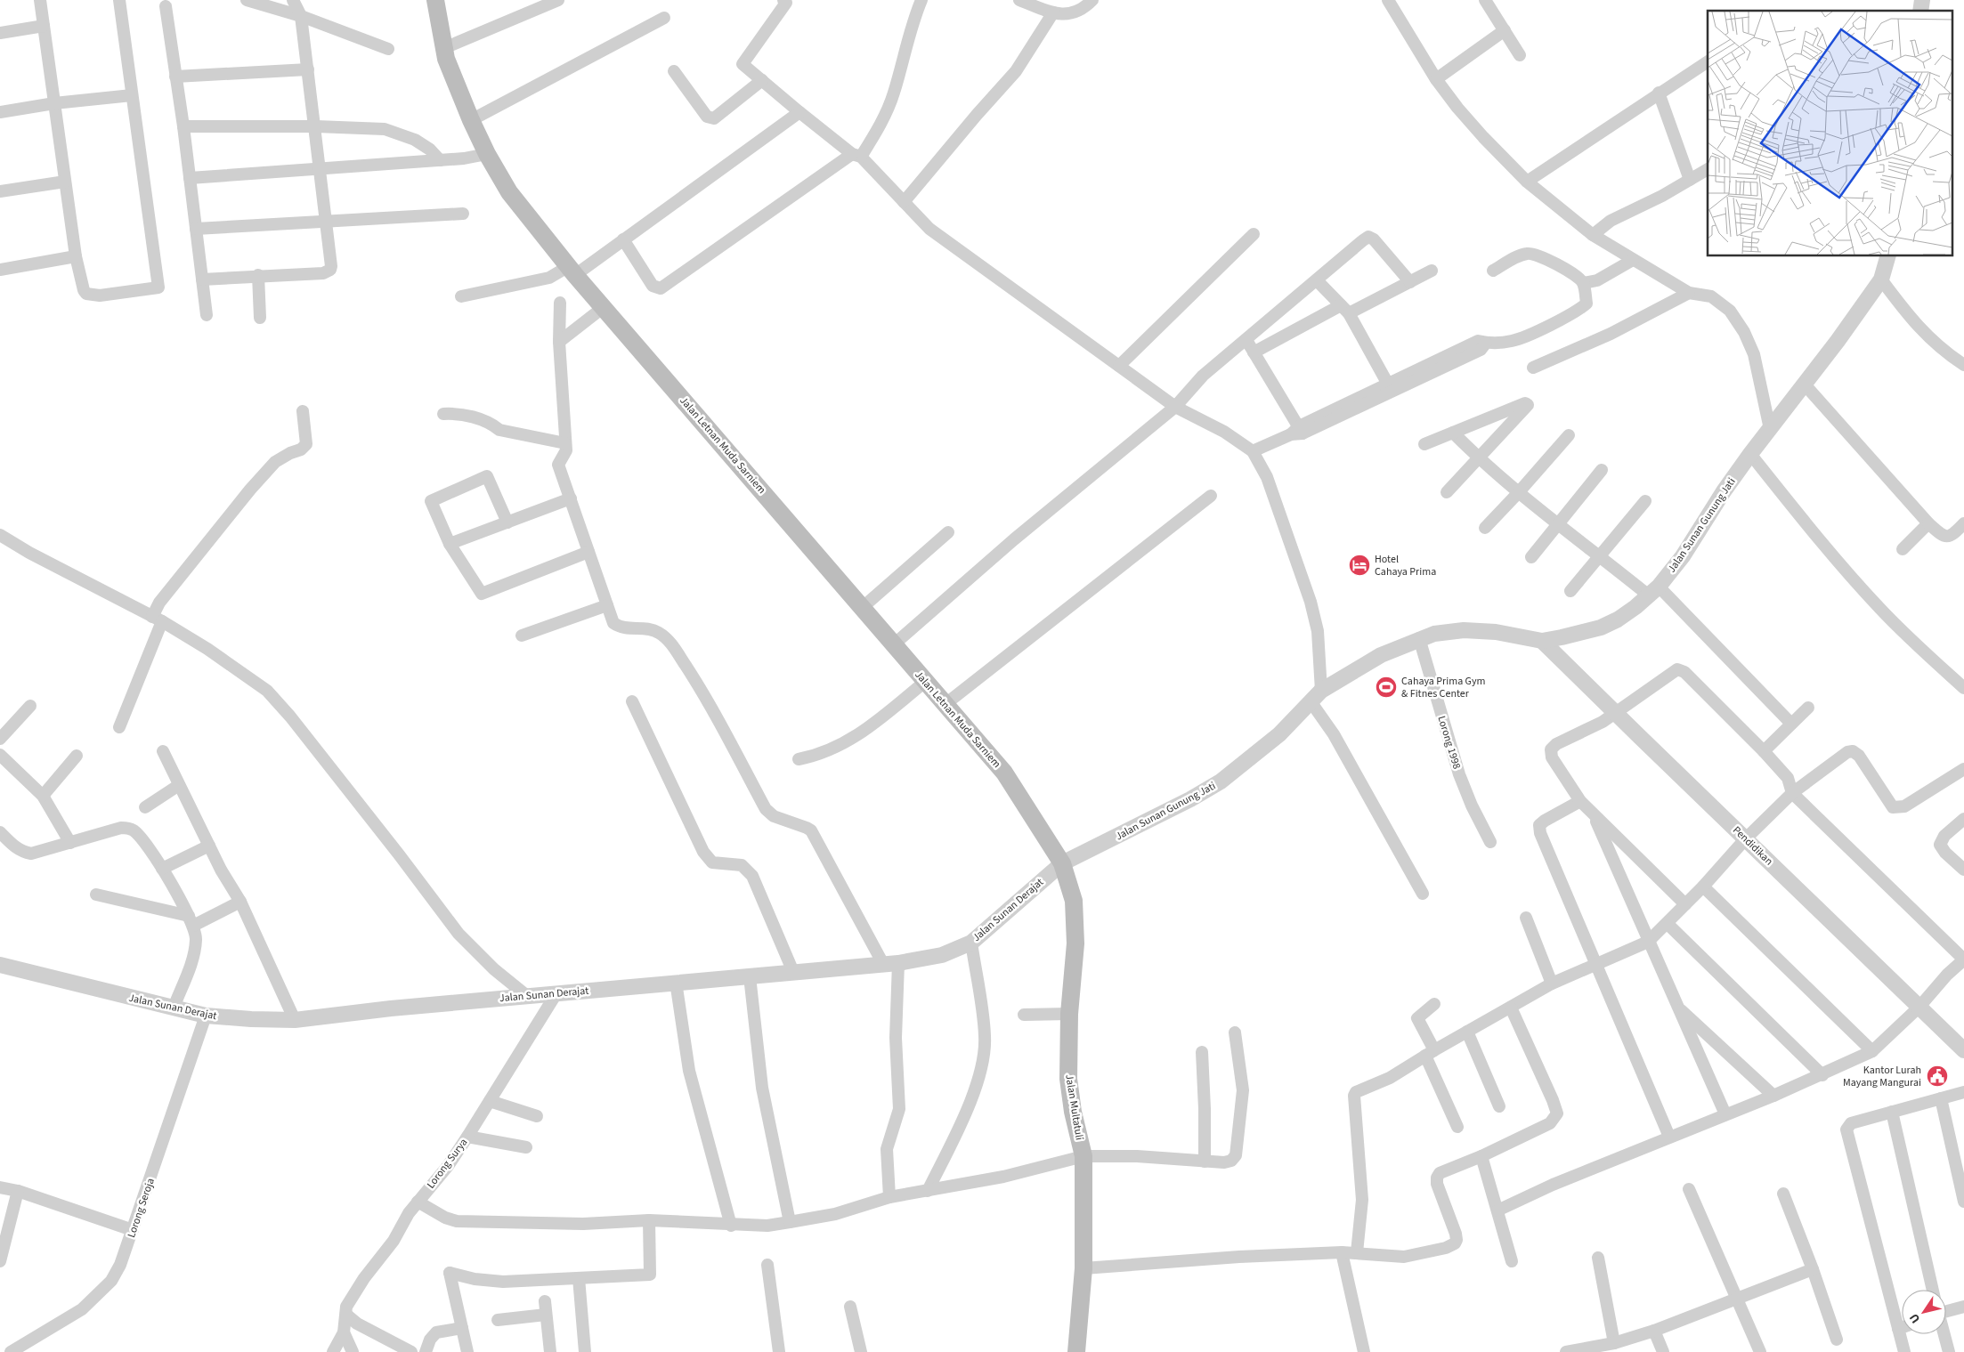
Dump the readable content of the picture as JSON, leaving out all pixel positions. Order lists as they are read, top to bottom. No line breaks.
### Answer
{"streets":{"main road":["Jalan Letnan Muda Sarniem","Jalan Multatuli"],"street":["Jalan Sunan Gunung Jati","Lorong 1998","Pendidikan","Jalan Sunan Derajat","Lorong Surya","Lorong Seroja"]},"crossings":[["Jalan Letnan Muda Sarniem","Jalan Sunan Gunung Jati"],["Jalan Letnan Muda Sarniem","Jalan Sunan Derajat"],["Jalan Letnan Muda Sarniem","Jalan Multatuli"],["Jalan Sunan Gunung Jati","Lorong 1998"],["Jalan Sunan Gunung Jati","Pendidikan"],["Jalan Sunan Gunung Jati","Jalan Sunan Derajat"],["Jalan Sunan Gunung Jati","Jalan Multatuli"],["Jalan Sunan Derajat","Jalan Multatuli"],["Jalan Sunan Derajat","Lorong Surya"],["Jalan Sunan Derajat","Lorong Seroja"]],"places":{"hotel":["Hotel Cahaya Prima"],"sports":["Cahaya Prima Gym & Fitnes Center"],"public building":["Kantor Lurah Mayang Mangurai"]},"north":"bottom left"}
